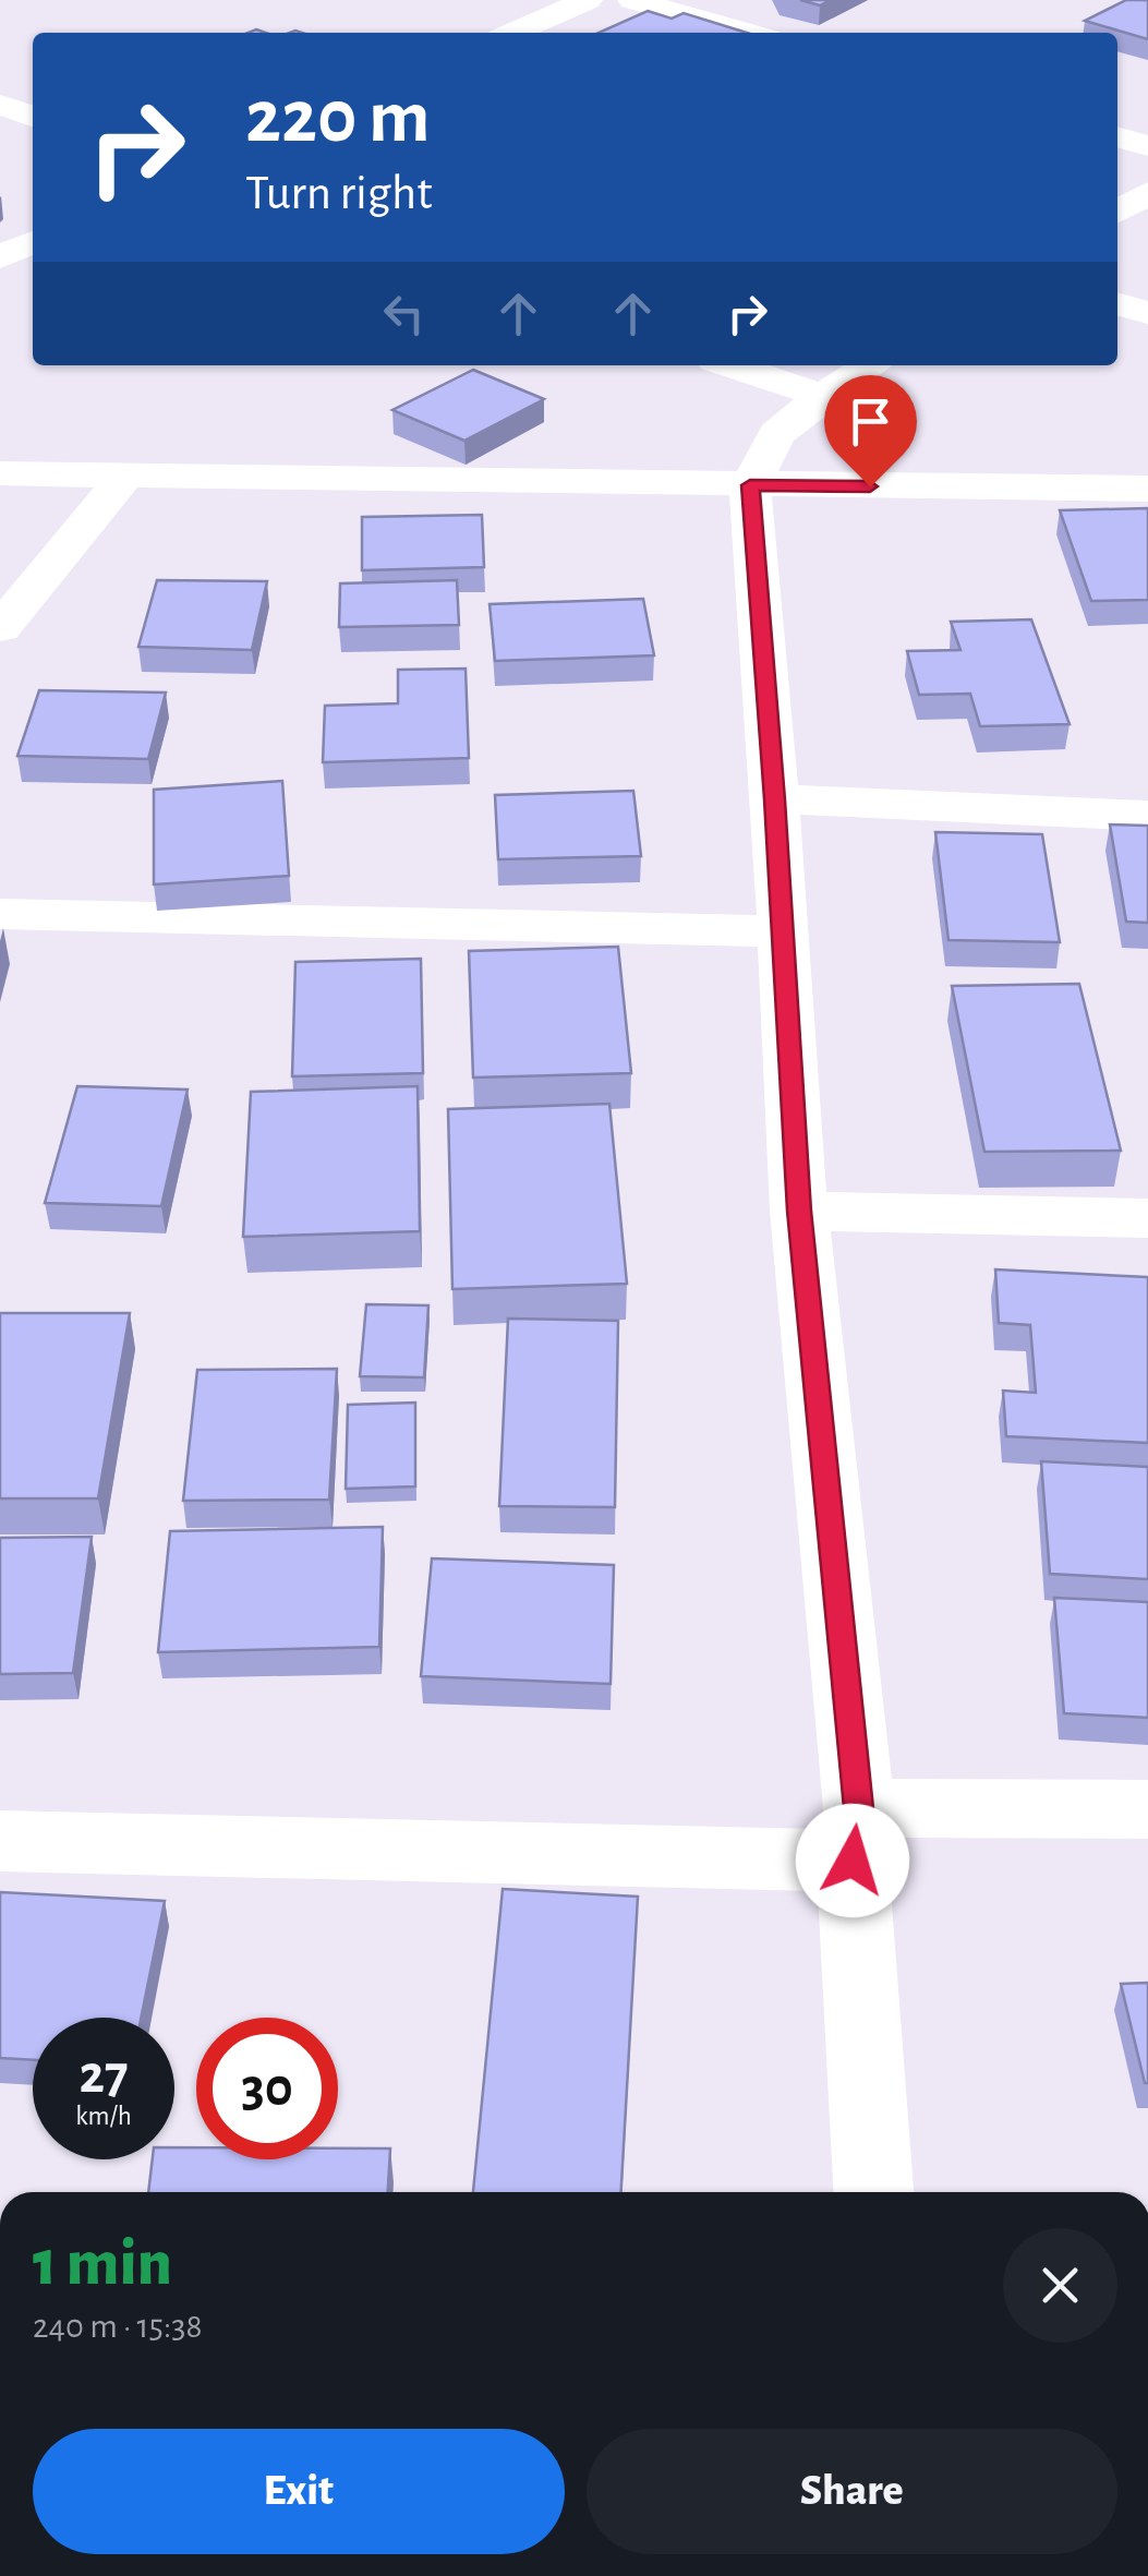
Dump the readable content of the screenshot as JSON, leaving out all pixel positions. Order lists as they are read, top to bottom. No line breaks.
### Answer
{"page":{"turn":["220 m","Turn right"],"speed":"27 km/h","limit":"30","heading":["1 min","240 m · 15:38"],"buttons":["Exit","Share"]}}
